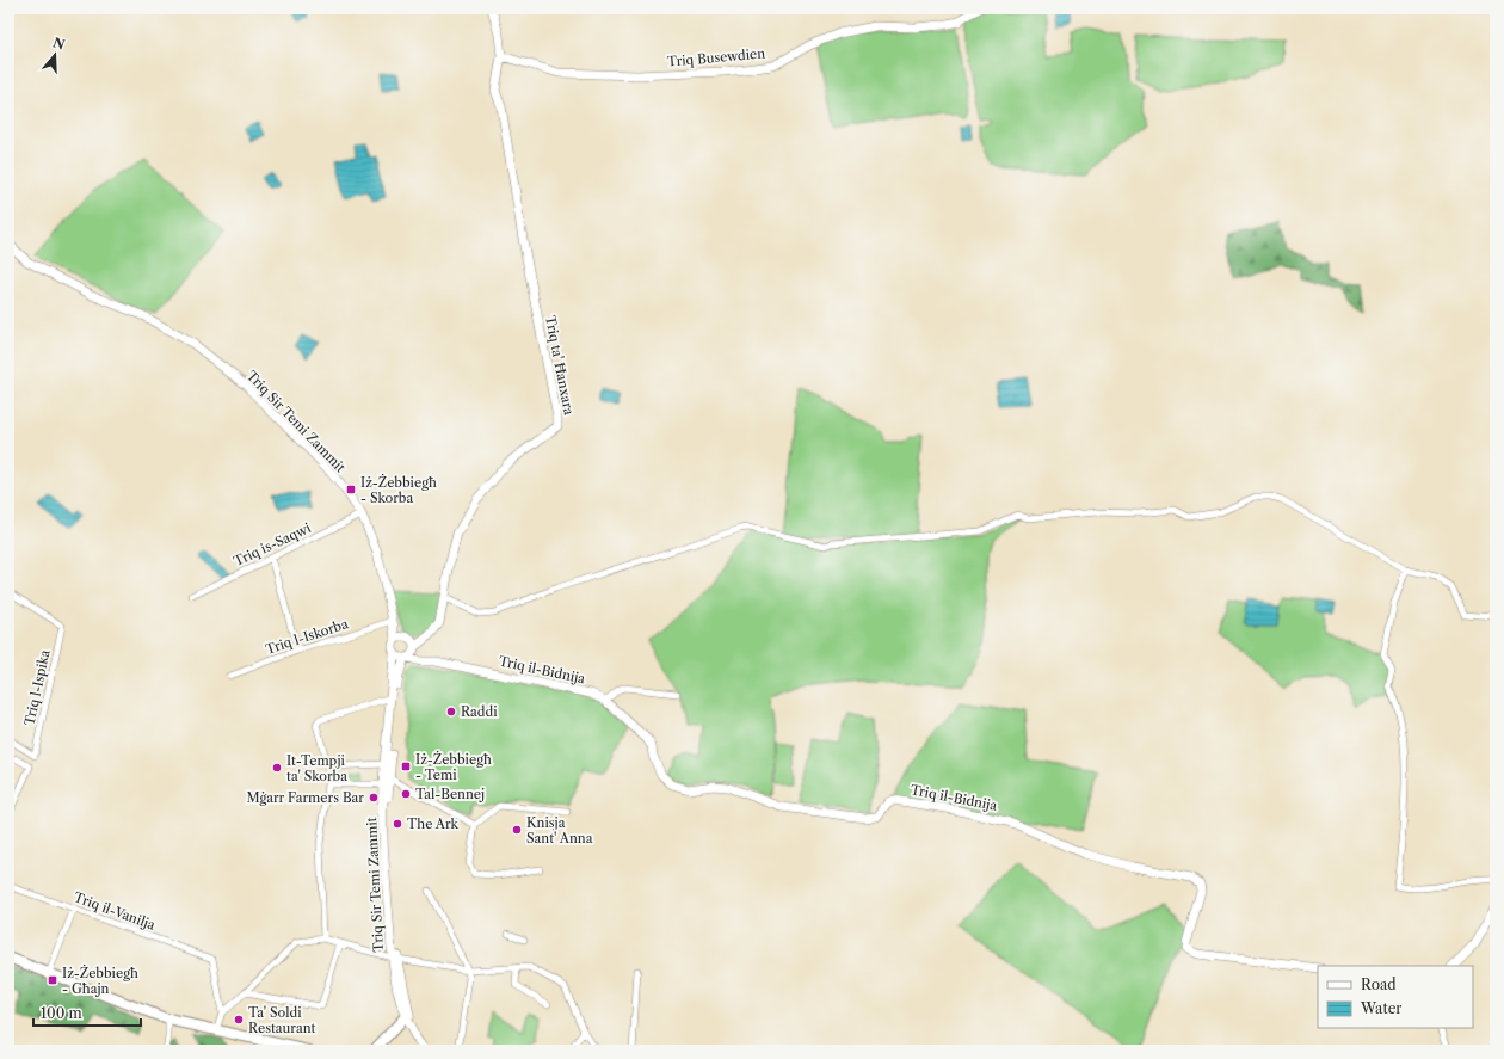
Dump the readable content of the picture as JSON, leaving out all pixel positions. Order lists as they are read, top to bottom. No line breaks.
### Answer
{"streets":{"street":["Triq Busewdien","Triq ta' Ħanxara","Triq Sir Temi Zammit","Triq is-Saqwi","Triq l-Iskorba","Triq il-Bidnija","Triq l-Ispika","Triq il-Vanilja"]},"crossings":[["Triq Busewdien","Triq ta' Ħanxara"],["Triq ta' Ħanxara","Triq Sir Temi Zammit"],["Triq ta' Ħanxara","Triq il-Bidnija"],["Triq Sir Temi Zammit","Triq is-Saqwi"],["Triq Sir Temi Zammit","Triq l-Iskorba"],["Triq Sir Temi Zammit","Triq il-Bidnija"]],"places":{"transit":["Iż-Żebbiegħ - Skorba","Iż-Żebbiegħ - Temi","Iż-Żebbiegħ - Għajn"],"other":["Raddi","It-Tempji ta' Skorba","Tal-Bennej","Mġarr Farmers Bar","The Ark","Knisja Sant' Anna","Ta' Soldi Restaurant"]},"legend":["Road","Water"],"scale_bar":"100 m","north":"top"}
